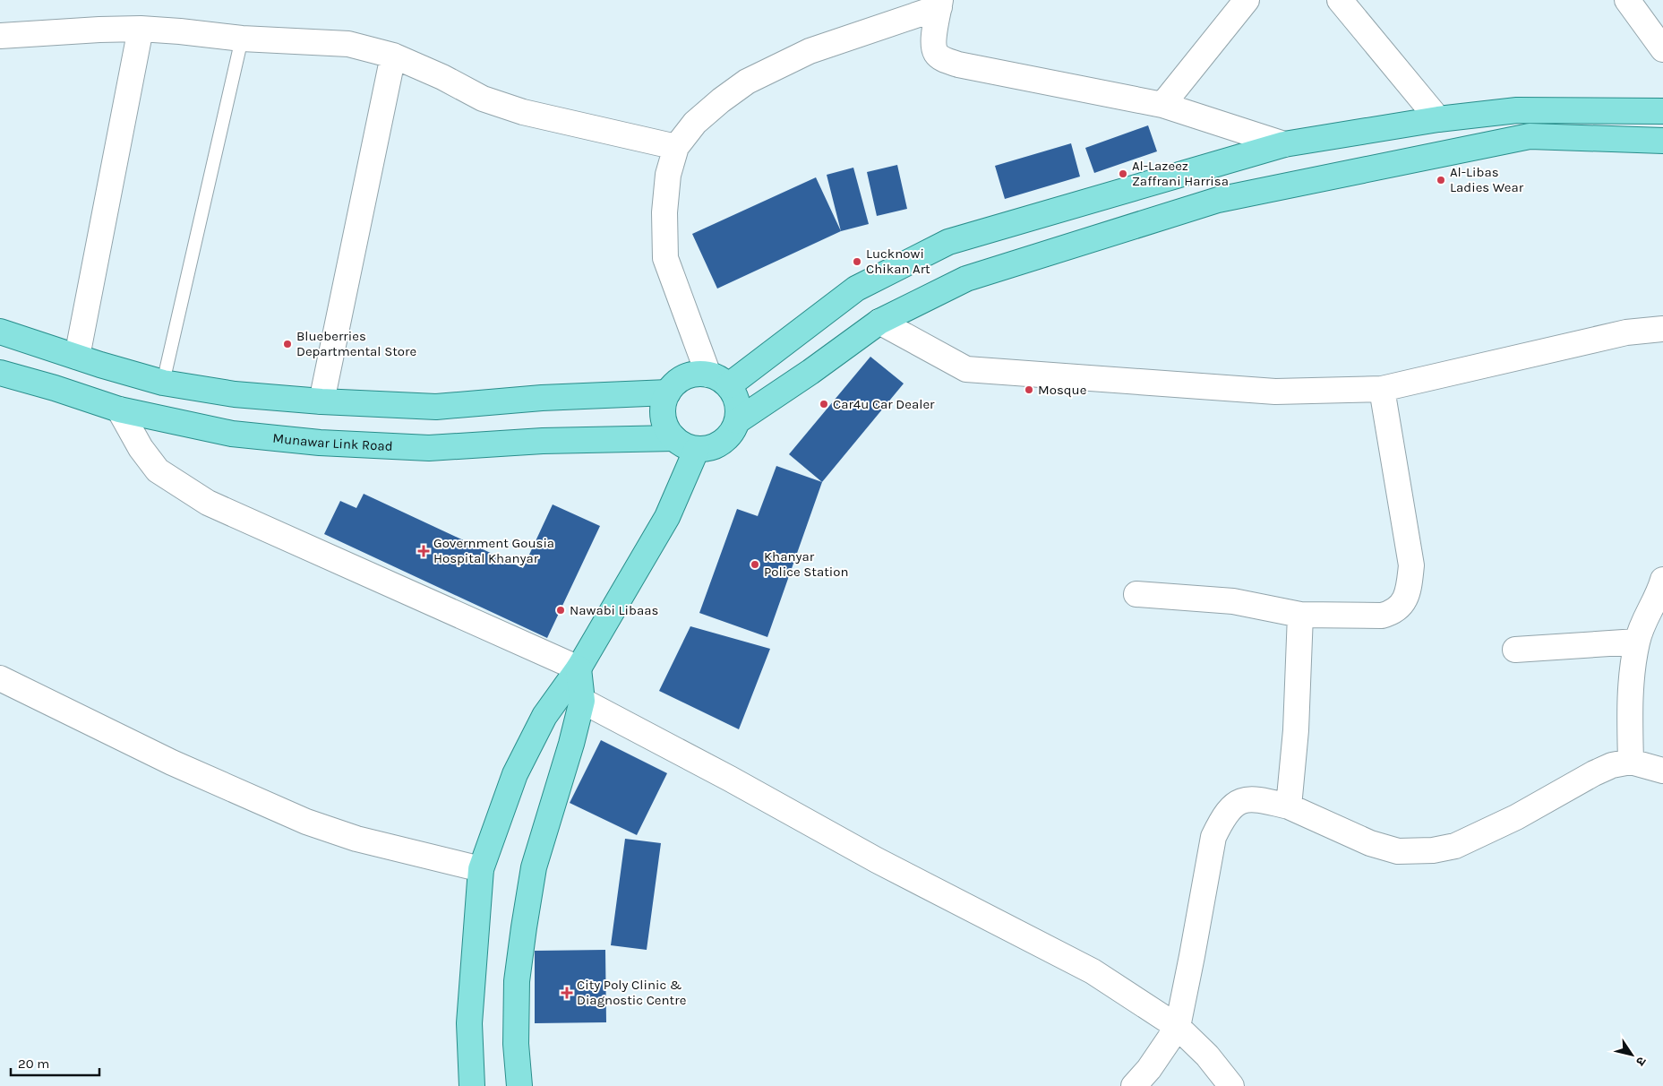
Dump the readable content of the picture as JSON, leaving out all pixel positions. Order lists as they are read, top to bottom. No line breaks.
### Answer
{"streets":{"main road":["Munawar Link Road"]},"places":{"other":["Al-Lazeez Zaffrani Harrisa","Al-Libas Ladies Wear","Lucknowi Chikan Art","Blueberries Departmental Store","Mosque","Car4u Car Dealer","Khanyar Police Station","Nawabi Libaas"],"health":["Government Gousia Hospital Khanyar","City Poly Clinic & Diagnostic Centre"]},"scale_bar":"20 m","north":"bottom right"}
